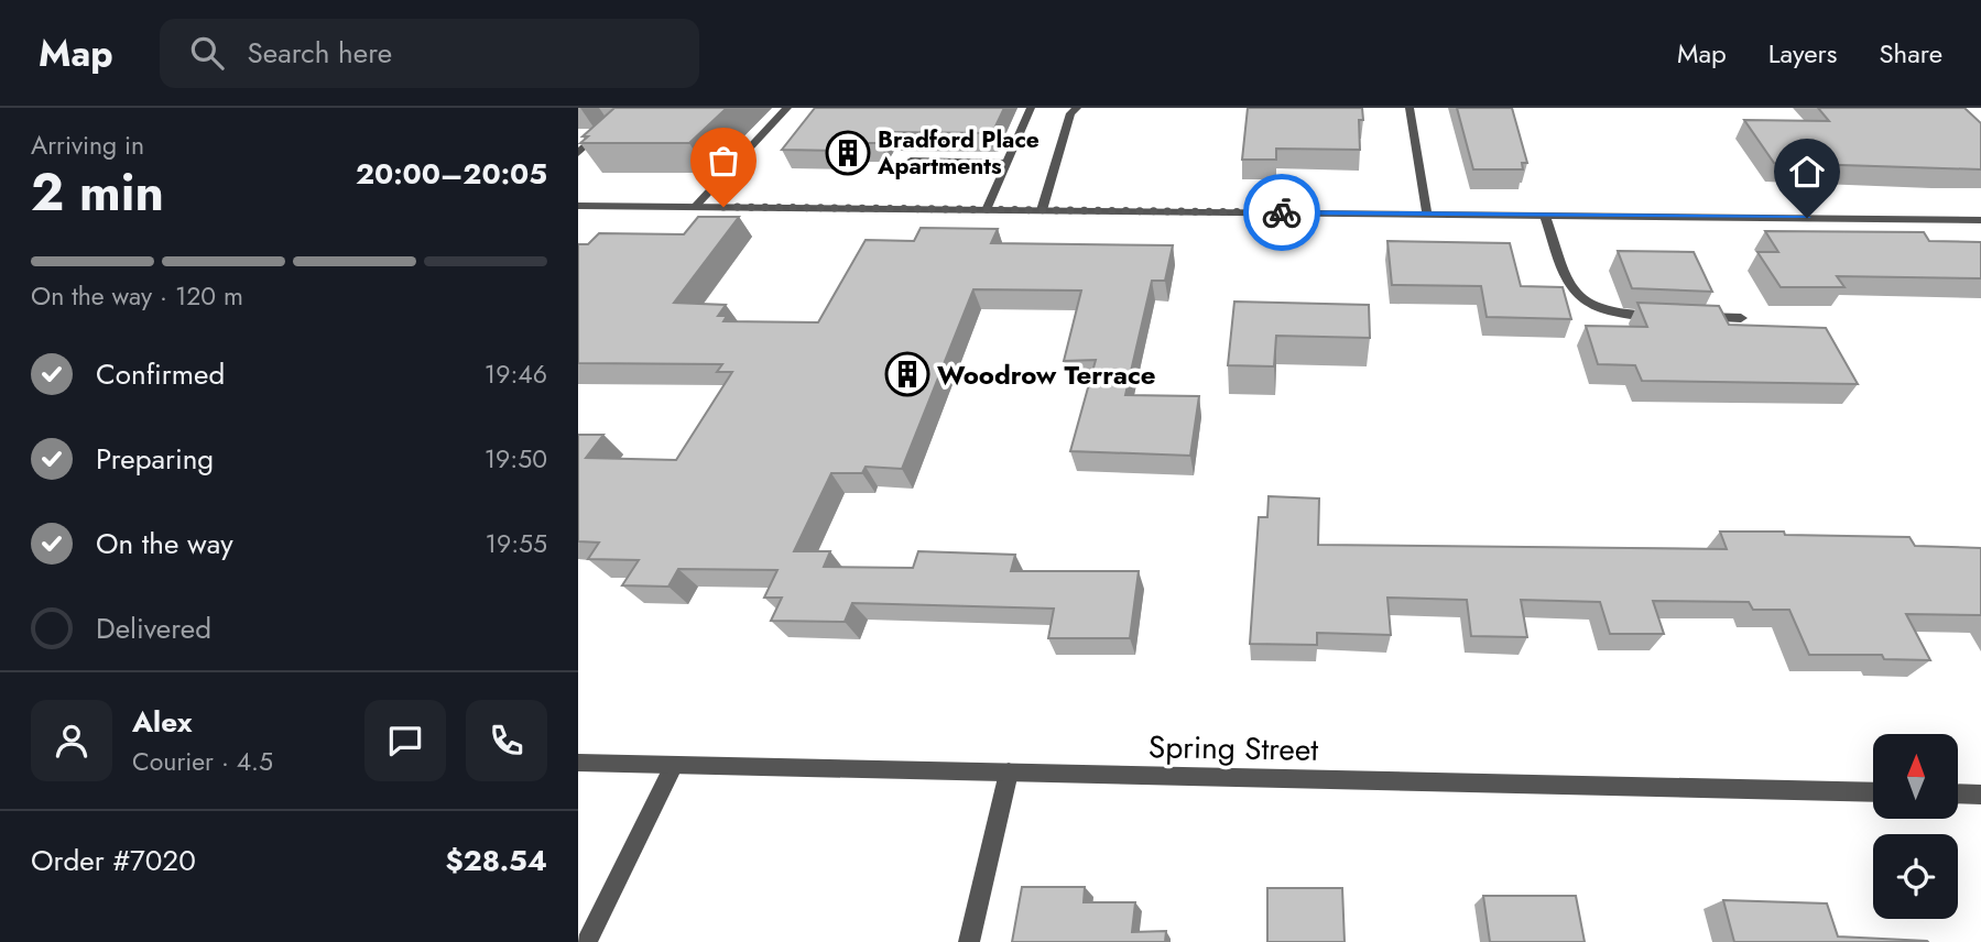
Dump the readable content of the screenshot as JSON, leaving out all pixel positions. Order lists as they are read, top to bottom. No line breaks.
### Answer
{"streets":{"street":["Spring Street"]},"places":{"building":["Bradford Place Apartments","Woodrow Terrace"]},"north":"top","page":{"header":"Map","search":"Search here","nav":["Map","Layers","Share"],"heading":["2 min","Arriving in","20:00–20:05"],"panel":["Alex","Courier · 4.5","Order #7020","$28.54"],"bar":"On the way · 120 m","list":[["Confirmed","19:46"],["Preparing","19:50"],["On the way","19:55"],"Delivered"]}}
